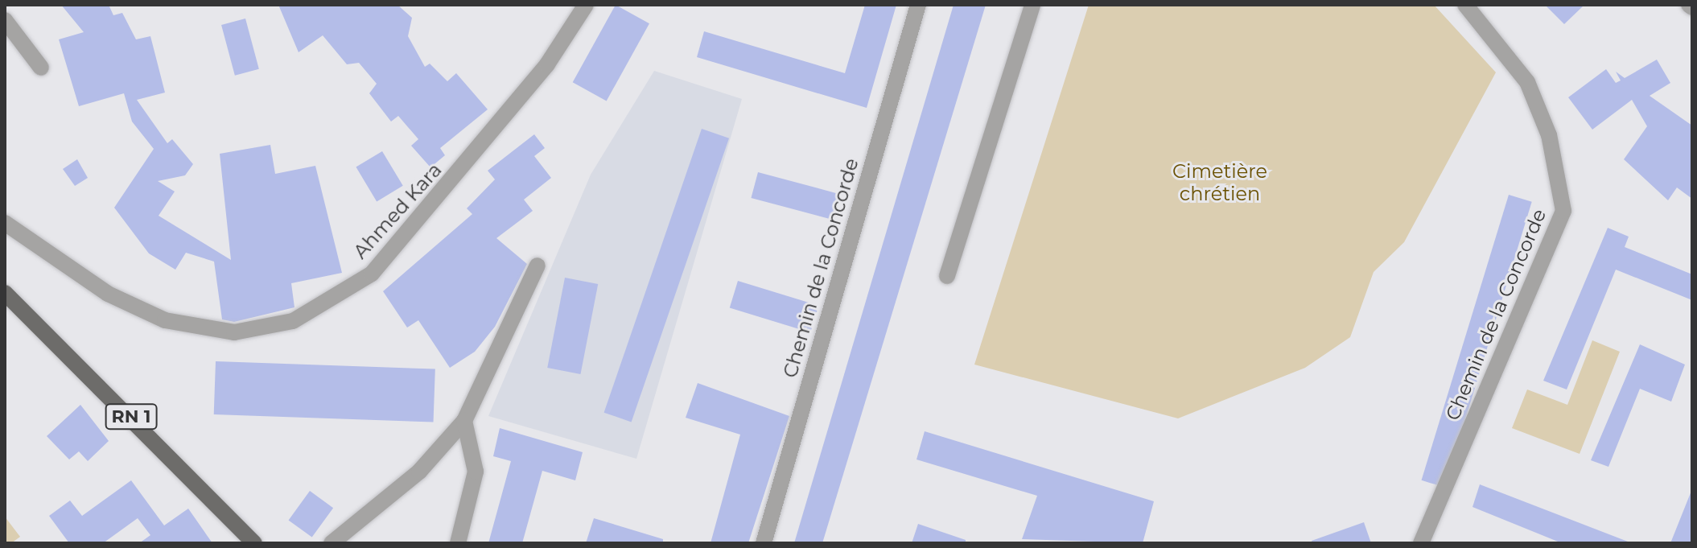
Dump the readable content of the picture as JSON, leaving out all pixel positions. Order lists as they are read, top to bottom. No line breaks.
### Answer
{"streets":{"main road":["RN 1"],"street":["Ahmed Kara","Chemin de la Concorde"]},"parks":["Cimetière chrétien"]}
